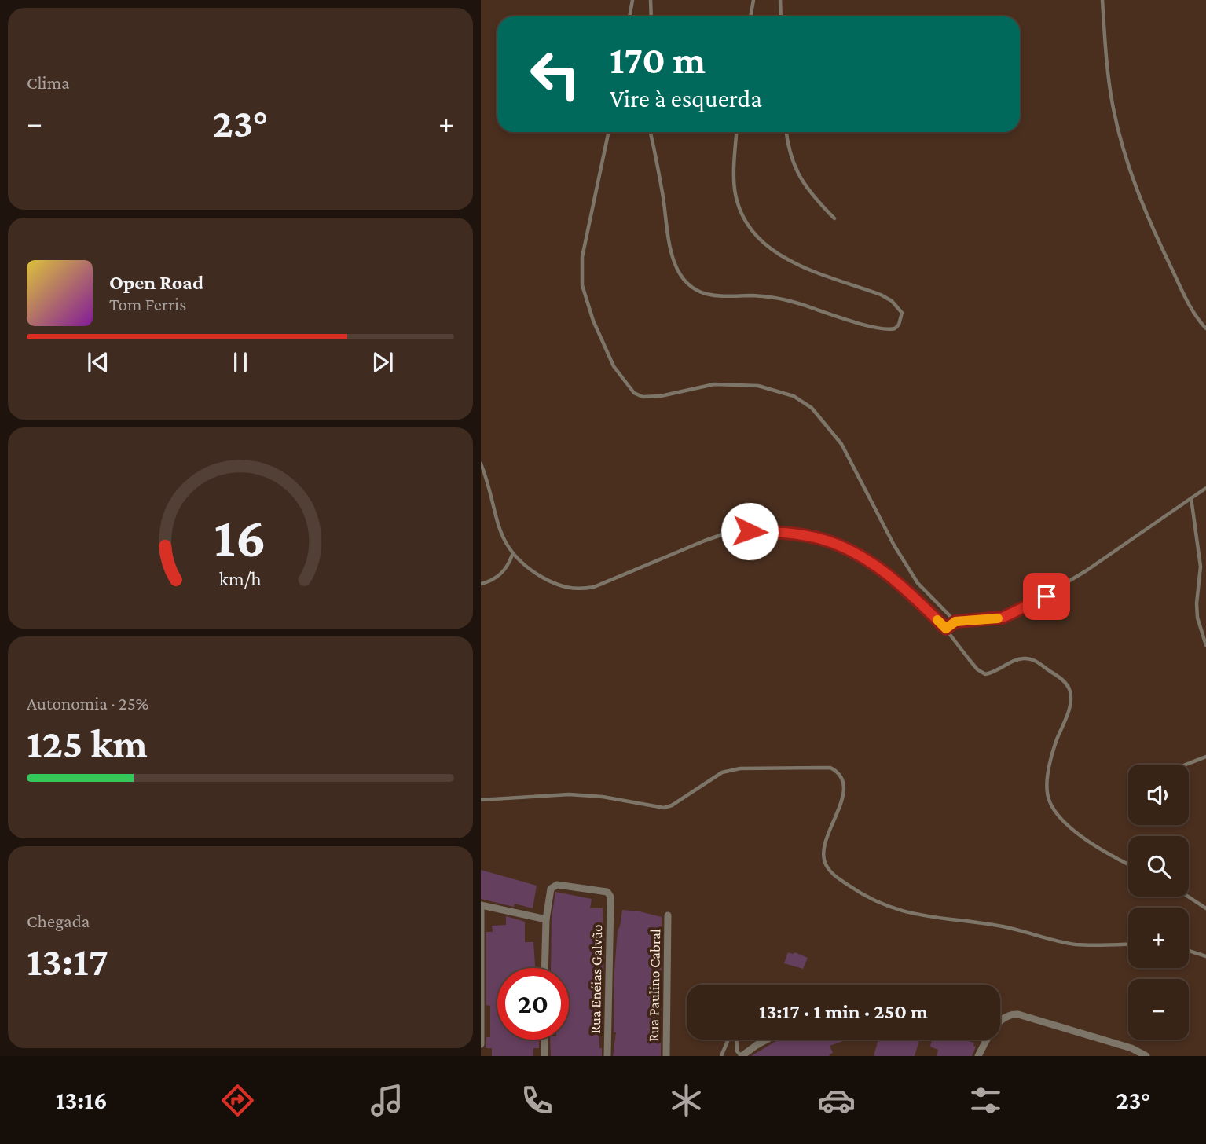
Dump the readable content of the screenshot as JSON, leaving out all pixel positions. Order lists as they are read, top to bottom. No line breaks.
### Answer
{"streets":{"street":["Rua Enéias Galvão","Rua Paulino Cabral"]},"page":{"tile":["Clima",["Autonomia · 25%","125 km"],["Chegada","13:17"]],"turn":["170 m","Vire à esquerda"],"heat":["−","23°","+"],"song":["Open Road","Tom Ferris"],"map_buttons":["+","−"],"limit":"20","trip":"13:17 · 1 min · 250 m","tabs":["13:16","23°"],"gauge":["16","km/h"]}}
